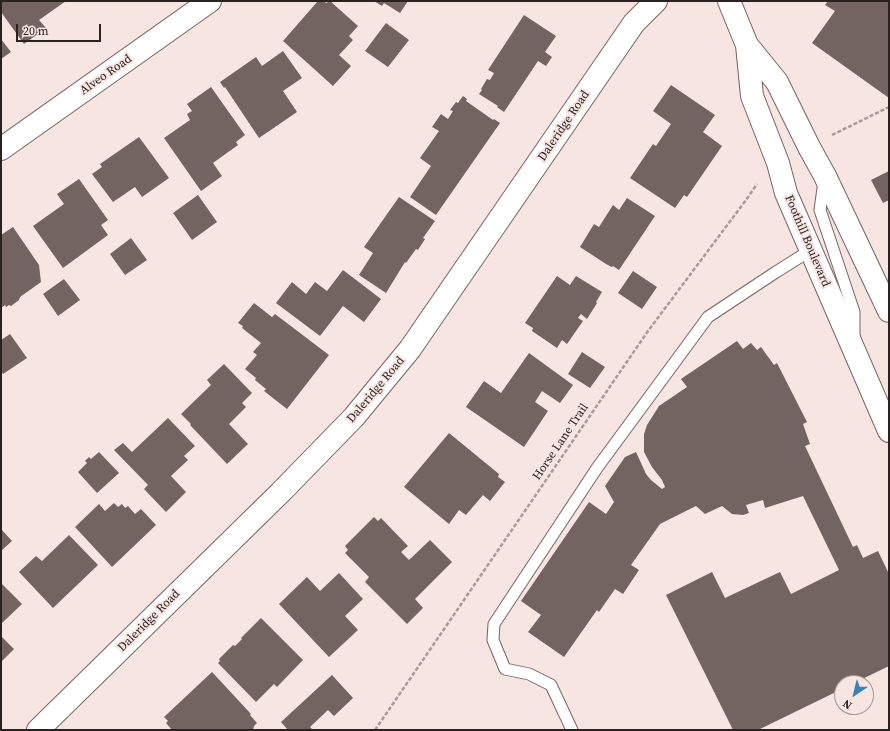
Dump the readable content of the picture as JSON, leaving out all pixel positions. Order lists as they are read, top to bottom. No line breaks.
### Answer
{"streets":{"street":["Alveo Road","Daleridge Road","Foothill Boulevard"],"path":["Horse Lane Trail"]},"scale_bar":"20 m","north":"bottom left"}
